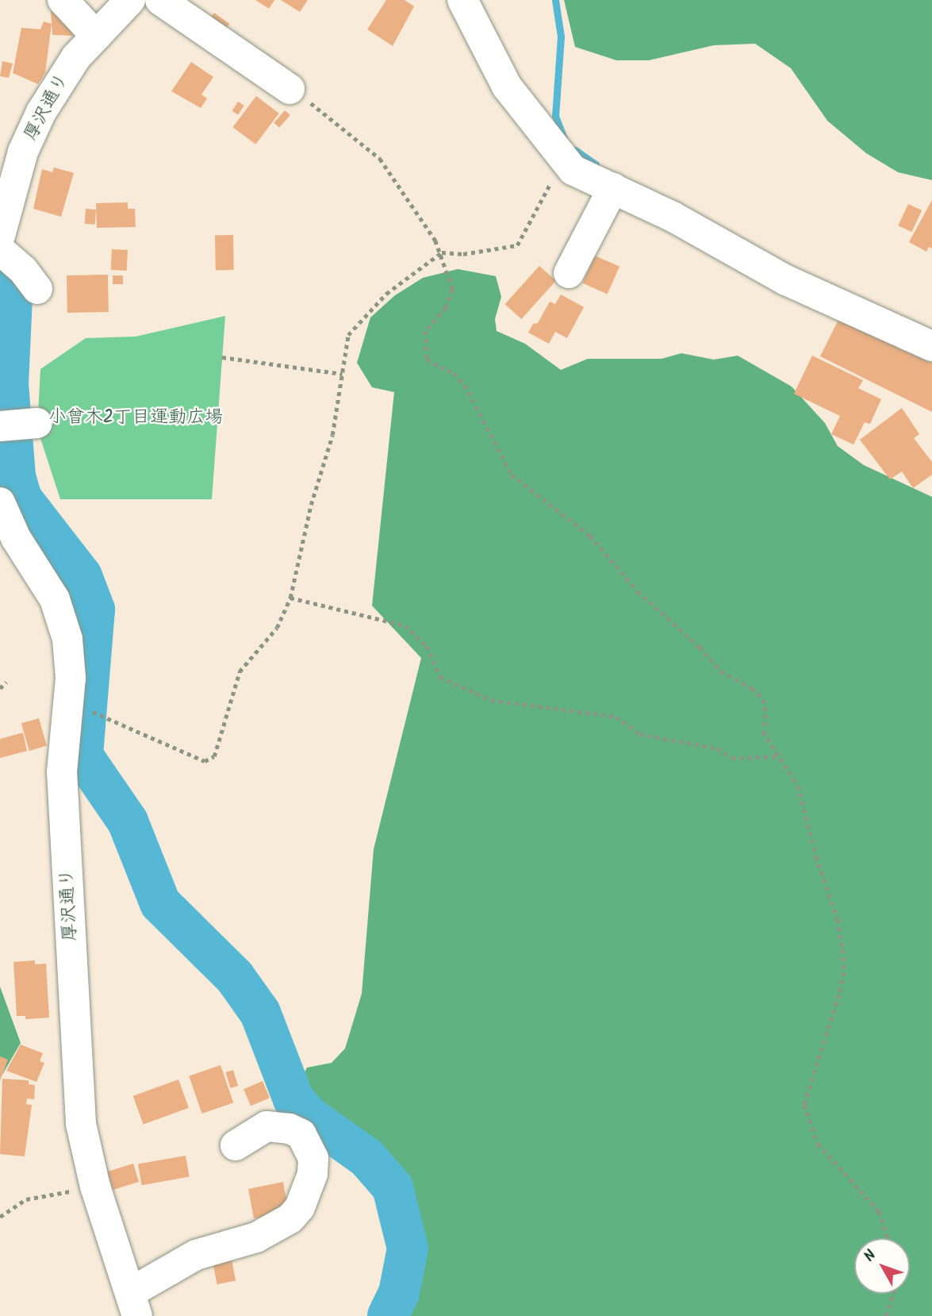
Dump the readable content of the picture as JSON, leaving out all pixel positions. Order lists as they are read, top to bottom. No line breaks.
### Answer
{"streets":{"street":["厚沢通り"]},"parks":["小曾木2丁目運動広場"],"north":"top left"}
